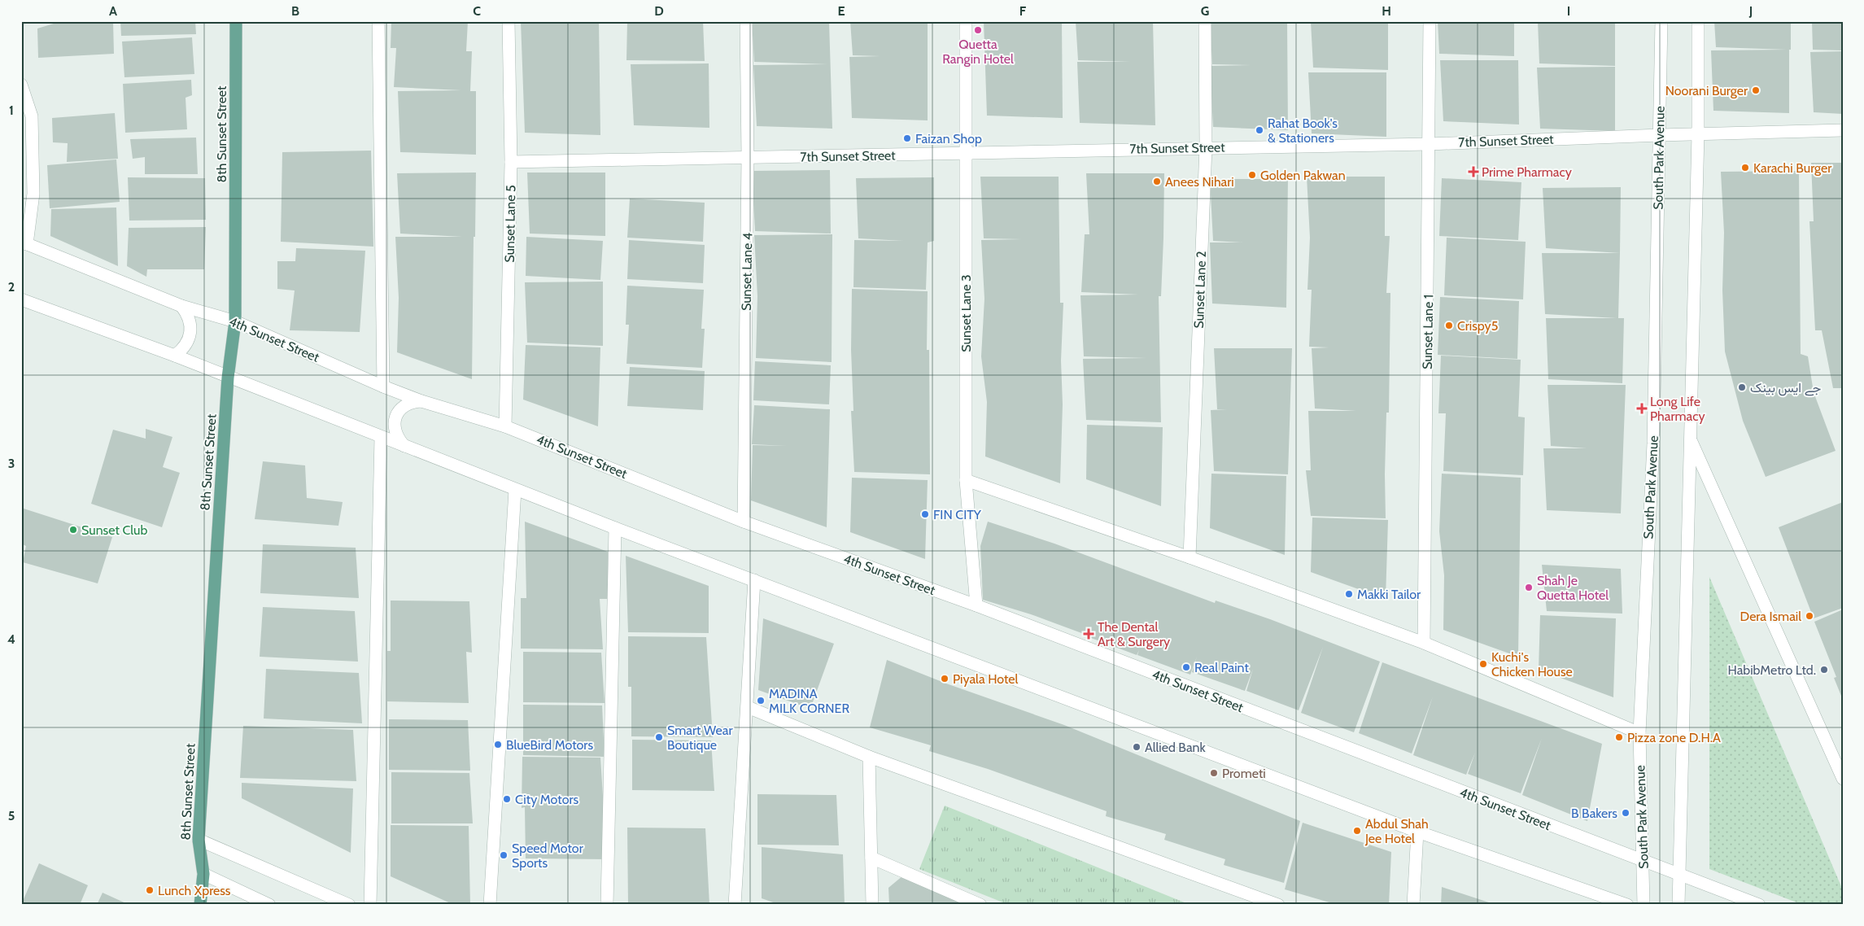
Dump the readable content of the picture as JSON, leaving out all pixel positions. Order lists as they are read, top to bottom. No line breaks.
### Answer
{"streets":{"main road":["8th Sunset Street"],"street":["7th Sunset Street","South Park Avenue","Sunset Lane 5","Sunset Lane 4","Sunset Lane 2","Sunset Lane 3","Sunset Lane 1","4th Sunset Street"]},"crossings":[["8th Sunset Street","4th Sunset Street"],["7th Sunset Street","South Park Avenue"],["7th Sunset Street","Sunset Lane 5"],["7th Sunset Street","Sunset Lane 4"],["7th Sunset Street","Sunset Lane 2"],["7th Sunset Street","Sunset Lane 3"],["7th Sunset Street","Sunset Lane 1"],["South Park Avenue","4th Sunset Street"],["Sunset Lane 5","4th Sunset Street"],["Sunset Lane 4","4th Sunset Street"],["Sunset Lane 3","4th Sunset Street"]],"places":{"other":["Quetta Rangin Hotel","Noorani Burger","Rahat Book's & Stationers","Faizan Shop","Karachi Burger","Golden Pakwan","Anees Nihari","Crispy5","جے ایس بینک","FIN CITY","Sunset Club","Shah Je Quetta Hotel","Makki Tailor","Dera Ismail","Kuchi's Chicken House","Real Paint","HabibMetro Ltd.","Piyala Hotel","MADINA MILK CORNER","Smart Wear Boutique","Pizza zone D.H.A","BlueBird Motors","Allied Bank","Prometi","City Motors","B Bakers","Abdul Shah Jee Hotel","Speed Motor Sports","Lunch Xpress"],"health":["Prime Pharmacy","Long Life Pharmacy","The Dental Art & Surgery"]},"grid":{"columns":["A","B","C","D","E","F","G","H","I","J"],"rows":["1","2","3","4","5"]}}
